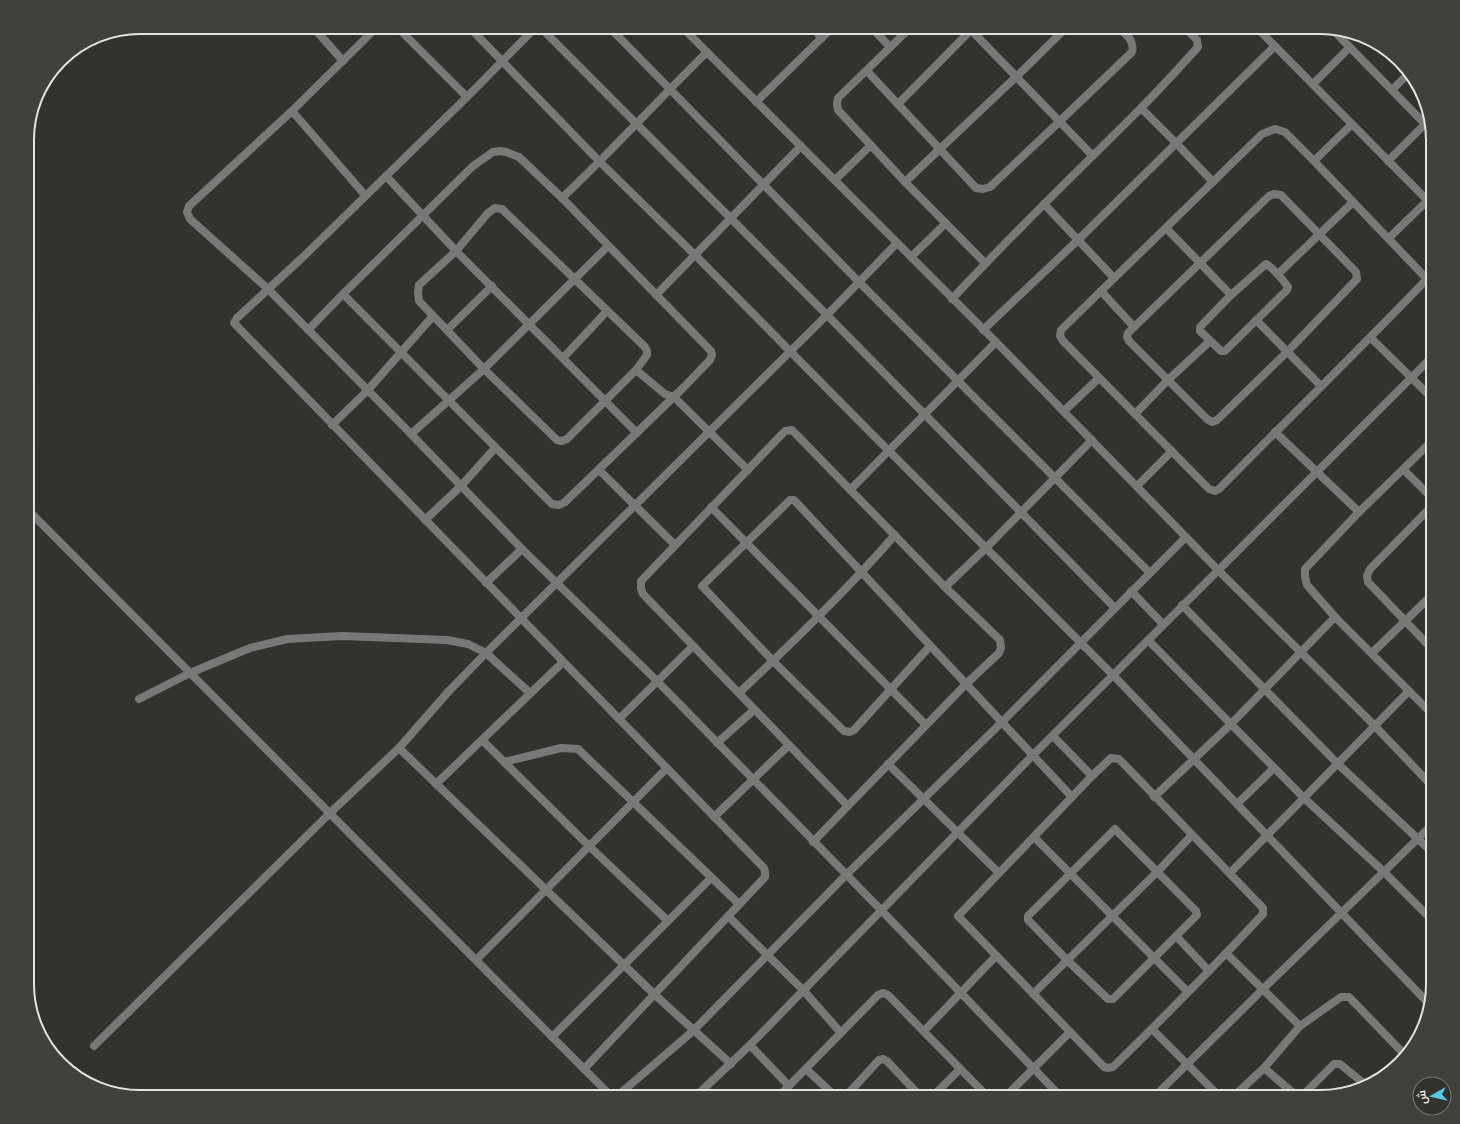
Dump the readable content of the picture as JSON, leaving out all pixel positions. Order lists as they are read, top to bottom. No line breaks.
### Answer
{"north":"left"}
